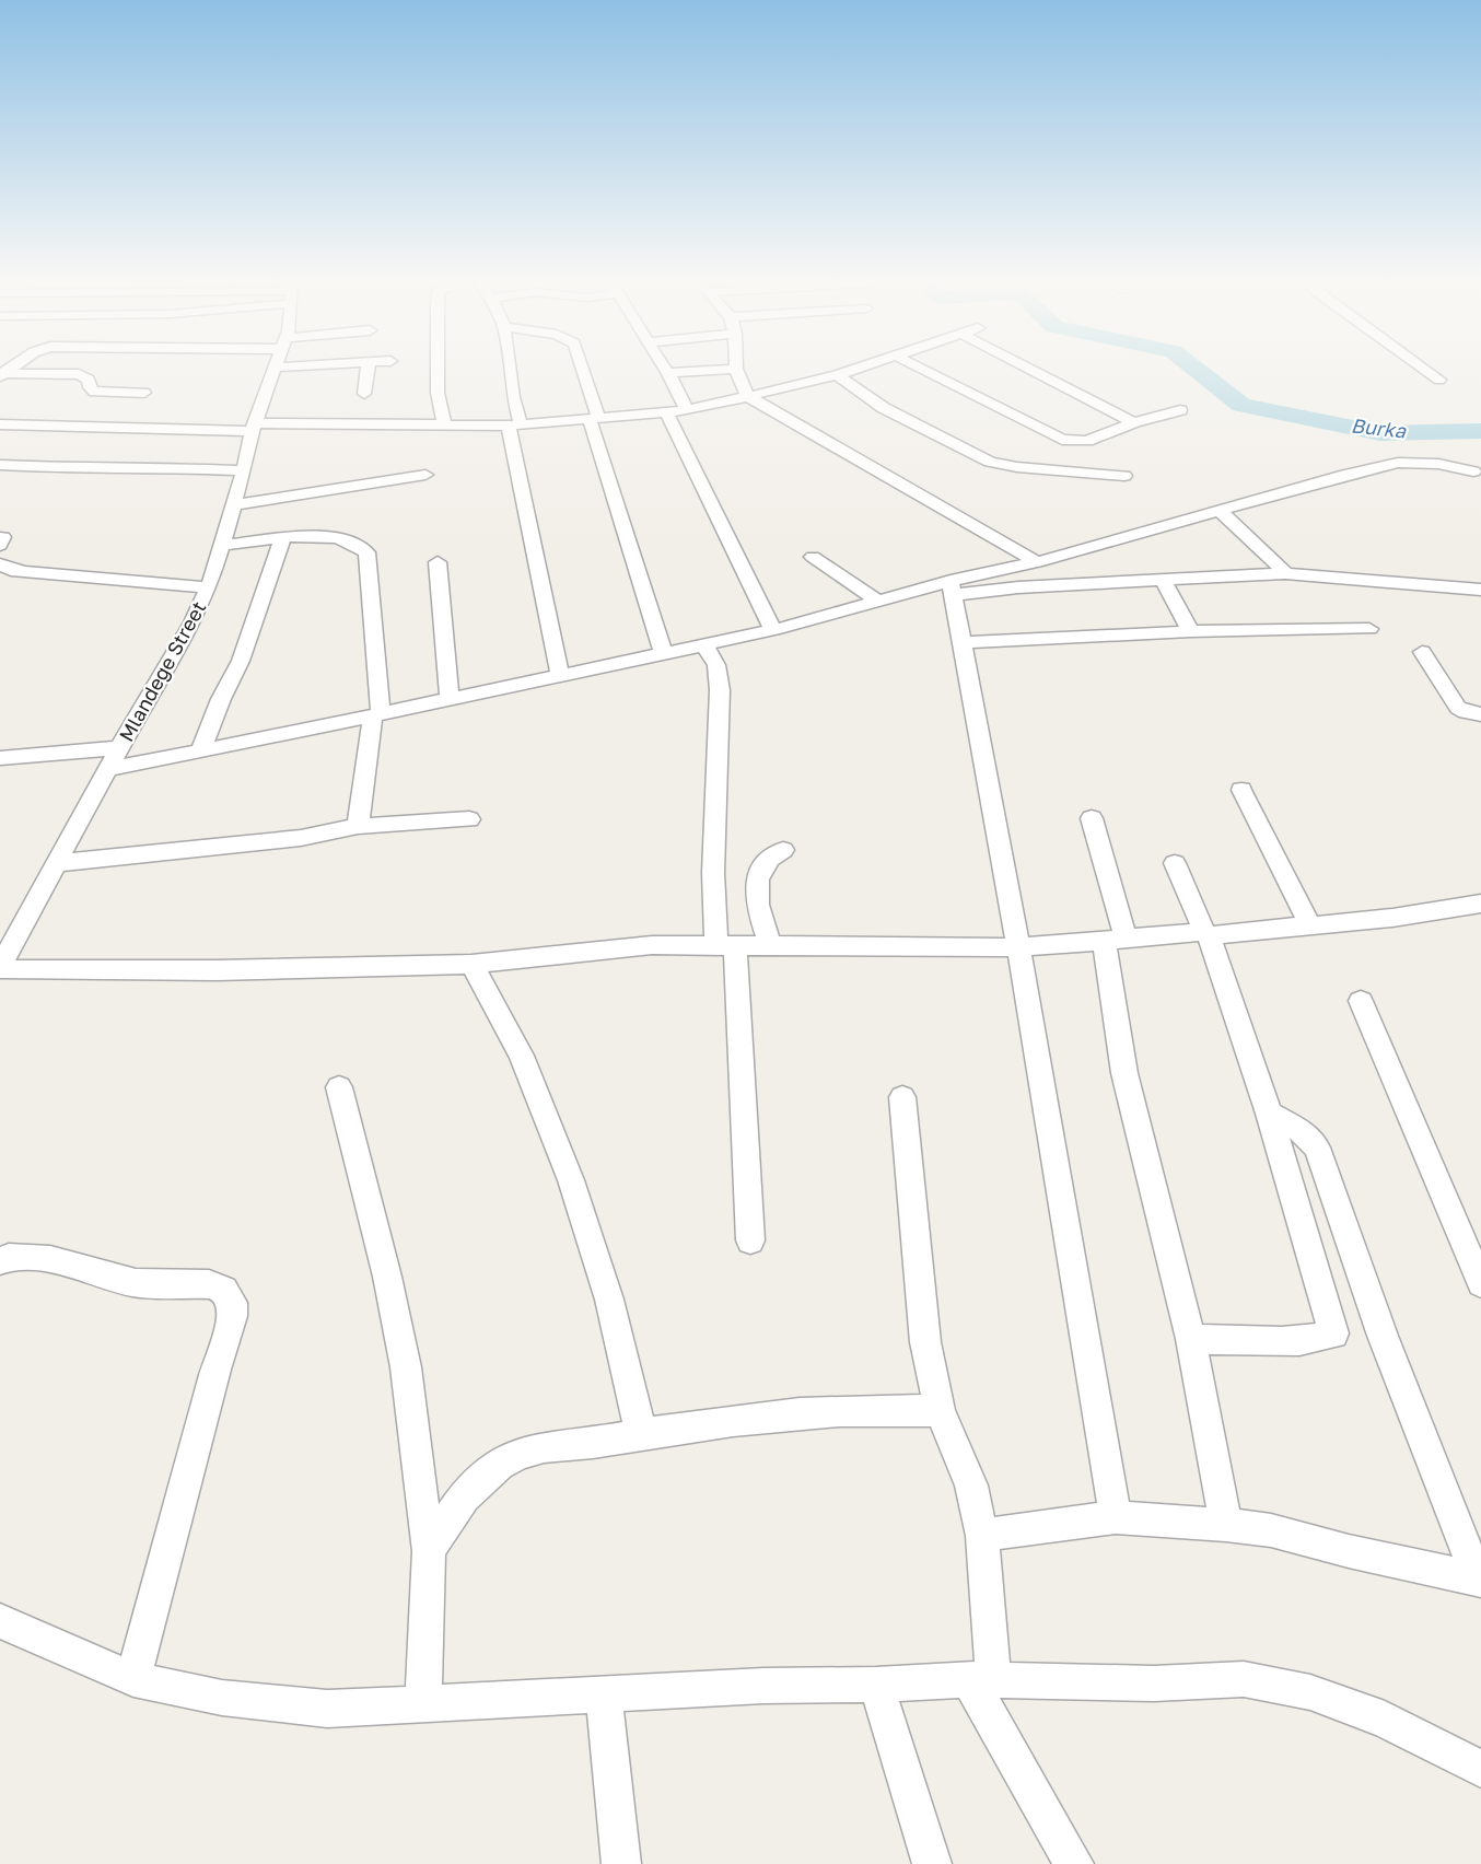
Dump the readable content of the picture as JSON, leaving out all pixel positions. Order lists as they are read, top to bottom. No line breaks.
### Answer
{"streets":{"street":["Mlandege Street"]},"water":["Burka"]}
